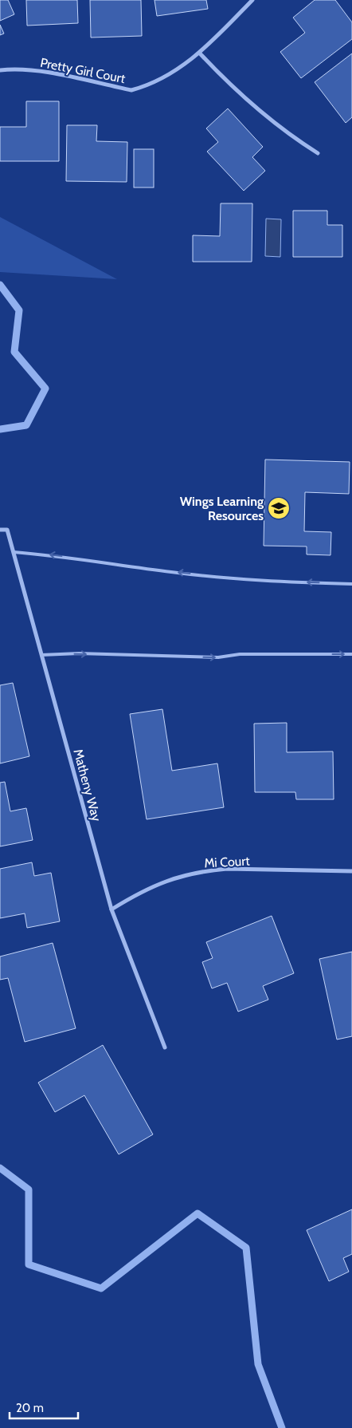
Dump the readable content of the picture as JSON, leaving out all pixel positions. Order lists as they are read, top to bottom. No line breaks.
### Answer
{"streets":{"street":["Pretty Girl Court","Matheny Way","Mi Court"]},"crossings":[["Matheny Way","Mi Court"]],"places":{"school or university":["Wings Learning Resources"]},"scale_bar":"20 m"}
